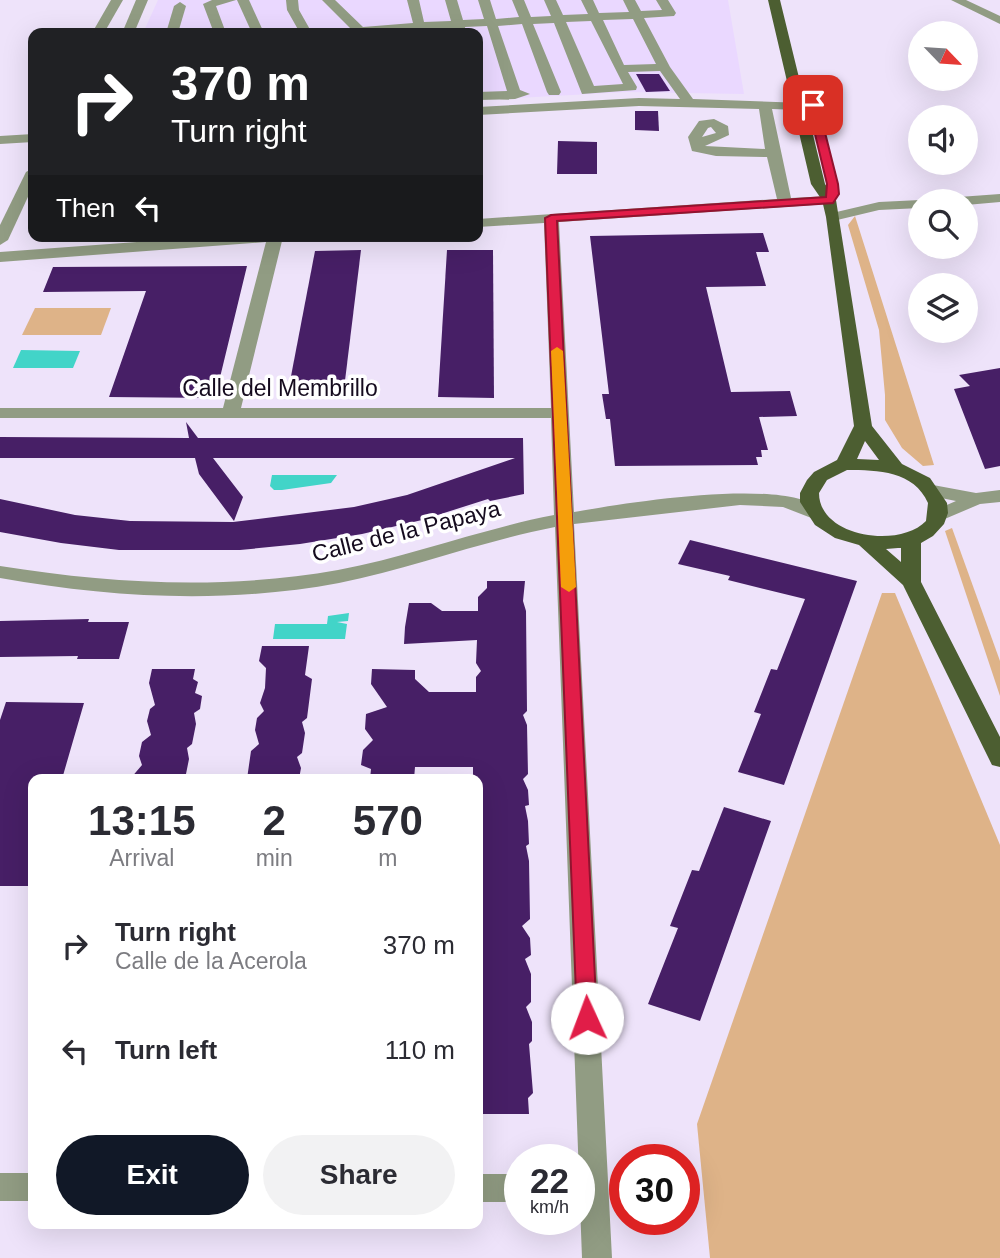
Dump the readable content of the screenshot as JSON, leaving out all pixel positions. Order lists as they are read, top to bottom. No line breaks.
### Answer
{"streets":{"street":["Calle del Membrillo","Calle de la Papaya"]},"north":"bottom right","page":{"turn":["370 m","Turn right"],"then":"Then","eta":["13:15","Arrival","2","min","570","m"],"list":[{"name":"Turn right","note":"Calle de la Acerola","value":"370 m"},{"name":"Turn left","value":"110 m"}],"buttons":["Exit","Share"],"speed":"22 km/h","limit":"30"}}
